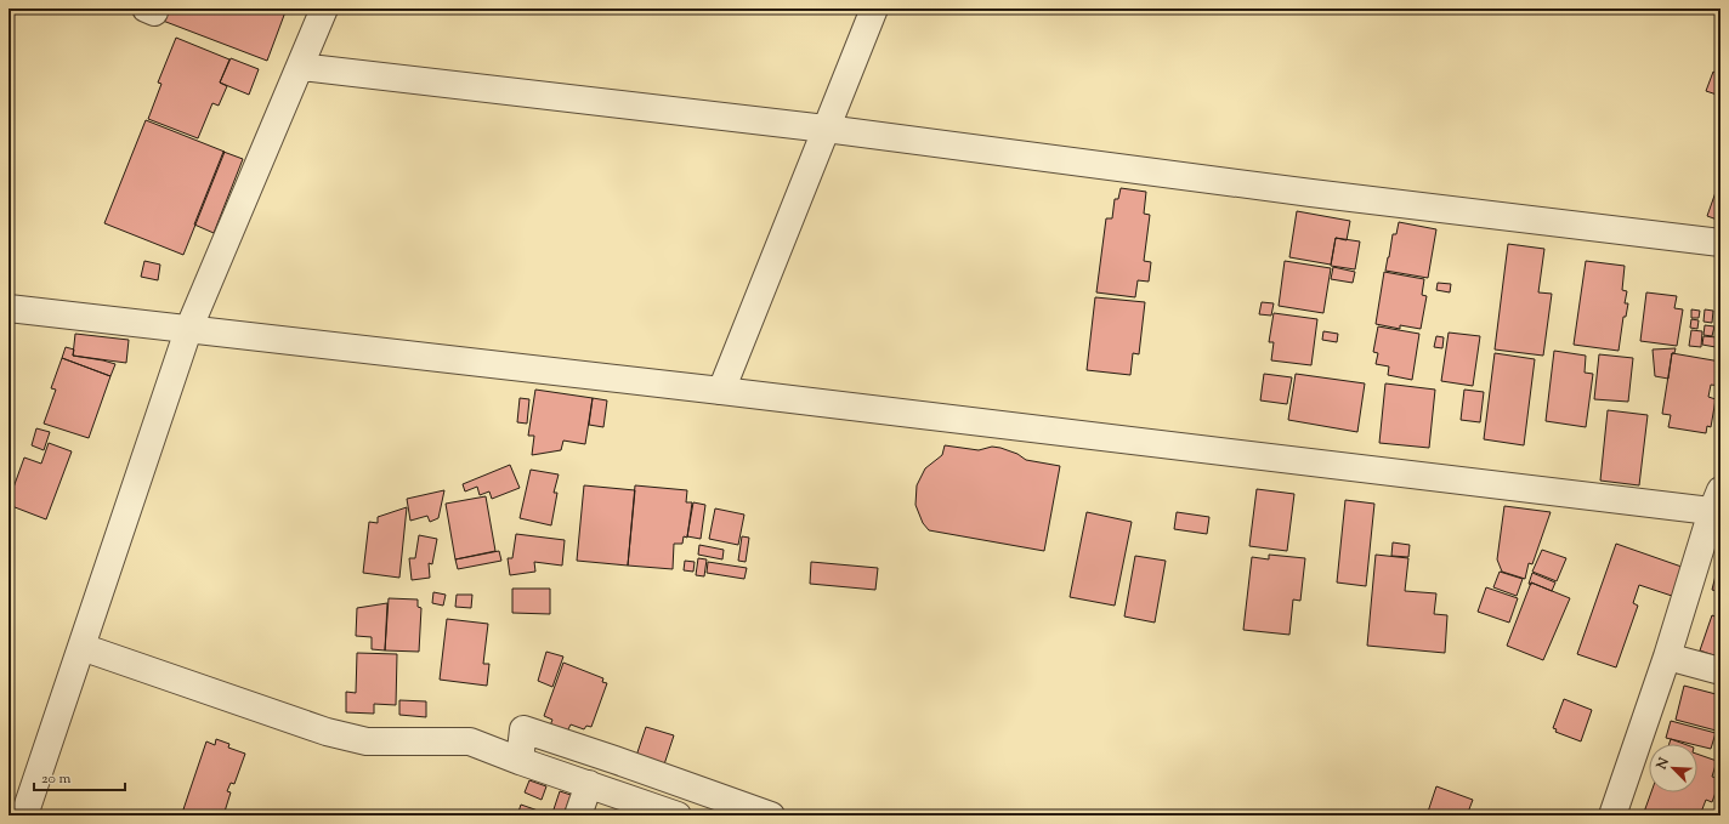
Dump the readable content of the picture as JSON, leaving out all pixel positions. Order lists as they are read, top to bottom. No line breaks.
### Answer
{"scale_bar":"20 m","north":"top left"}
